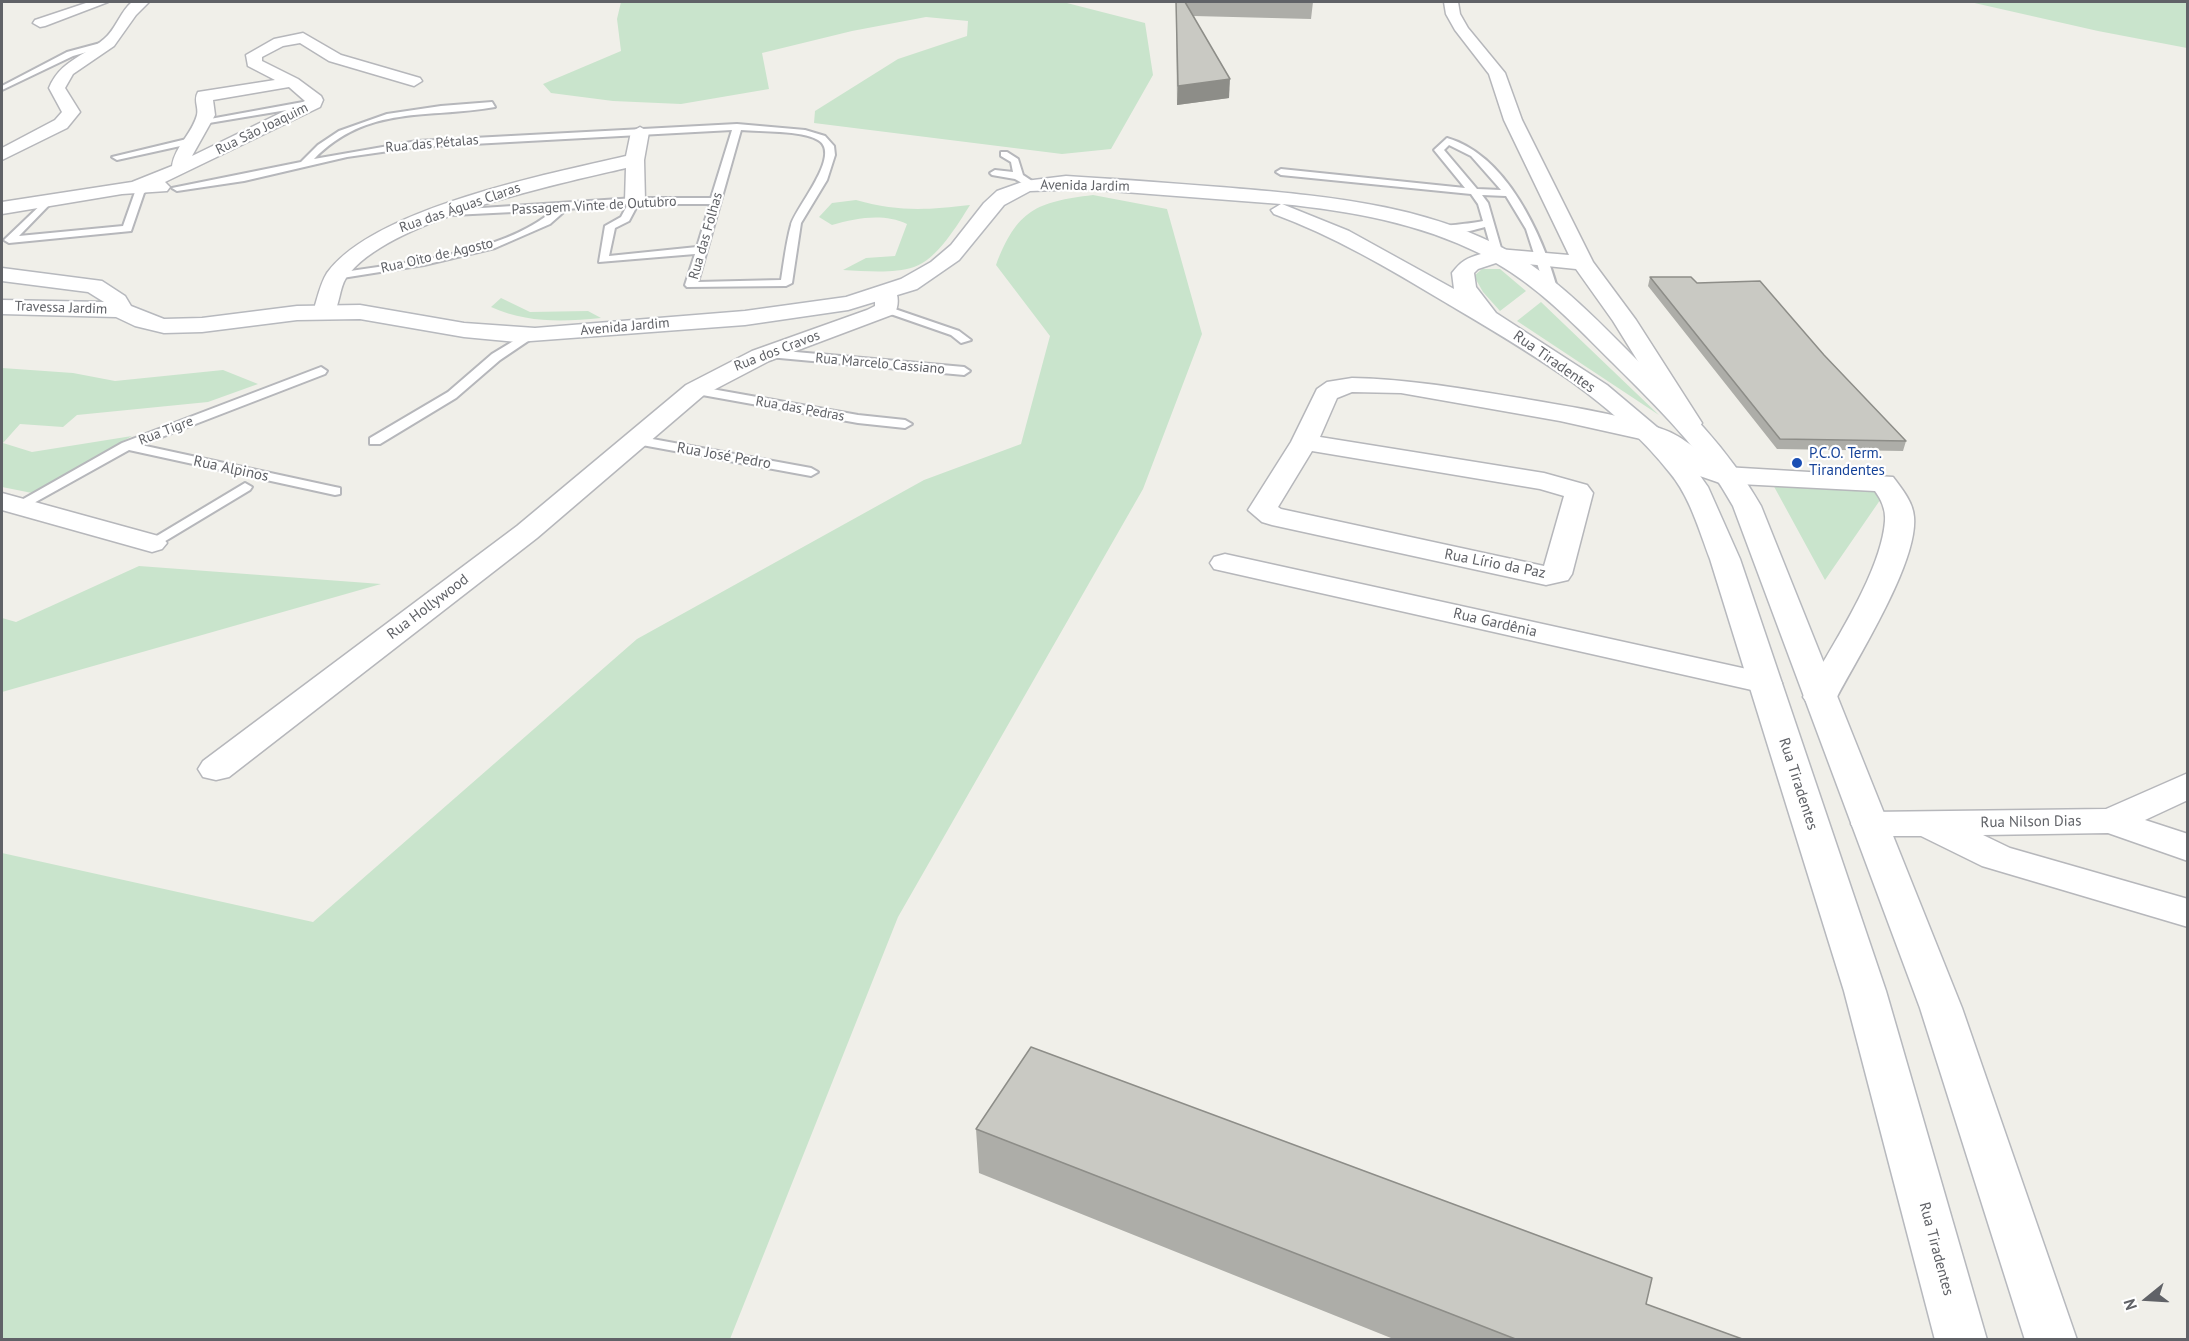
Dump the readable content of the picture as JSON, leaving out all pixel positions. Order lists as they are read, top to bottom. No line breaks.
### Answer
{"streets":{"street":["Rua São Joaquim","Rua das Pétalas","Avenida Jardim","Rua das Águas Claras","Travessa Jardim","Rua dos Cravos","Rua Tiradentes","Rua Lírio da Paz","Rua Hollywood","Rua Gardênia","Rua Nilson Dias"],"lane":["Passagem Vinte de Outubro","Rua das Folhas","Rua Oito de Agosto","Rua Marcelo Cassiano","Rua das Pedras","Rua Tigre","Rua José Pedro","Rua Alpinos"]},"crossings":[["Rua São Joaquim","Rua das Pétalas"],["Rua das Pétalas","Rua das Folhas"],["Avenida Jardim","Rua das Águas Claras"],["Avenida Jardim","Travessa Jardim"],["Avenida Jardim","Rua dos Cravos"],["Avenida Jardim","Rua Tiradentes"],["Passagem Vinte de Outubro","Rua das Águas Claras"],["Passagem Vinte de Outubro","Rua das Folhas"],["Passagem Vinte de Outubro","Rua Oito de Agosto"],["Rua das Águas Claras","Rua Oito de Agosto"],["Rua dos Cravos","Rua Marcelo Cassiano"],["Rua dos Cravos","Rua das Pedras"],["Rua dos Cravos","Rua José Pedro"],["Rua dos Cravos","Rua Hollywood"],["Rua Tiradentes","Rua Lírio da Paz"],["Rua Tiradentes","Rua Gardênia"],["Rua Tigre","Rua Alpinos"],["Rua José Pedro","Rua Hollywood"]],"places":["P.C.O. Term. Tirandentes"],"north":"left"}
